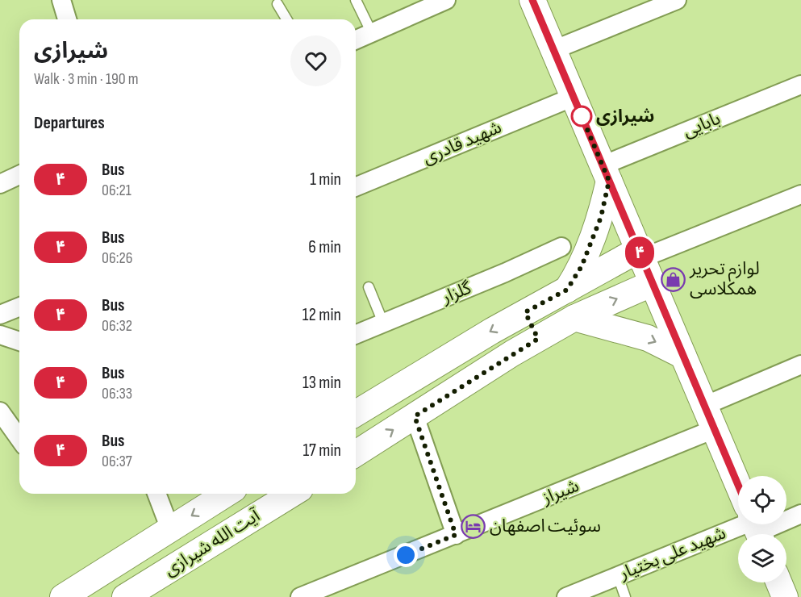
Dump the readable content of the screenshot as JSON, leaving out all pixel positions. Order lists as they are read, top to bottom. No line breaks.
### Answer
{"streets":{"street":["بابایی","شهید قادری","گلزار","شیراز","آیت الله شیرازی","شهید علی بختیار"]},"places":{"other":["شیرازی"],"shop":["لوازم تحریر همکلاسی"],"hotel":["سوئیت اصفهان"]},"lines":["bus line ۴"],"page":{"on_map":"۴","heading":[["شیرازی","Walk · 3 min · 190 m"],"Departures"],"list":[{"mark":"۴","name":"Bus","note":"06:21","value":"1 min"},{"mark":"۴","name":"Bus","note":"06:26","value":"6 min"},{"mark":"۴","name":"Bus","note":"06:32","value":"12 min"},{"mark":"۴","name":"Bus","note":"06:33","value":"13 min"},{"mark":"۴","name":"Bus","note":"06:37","value":"17 min"}]}}
